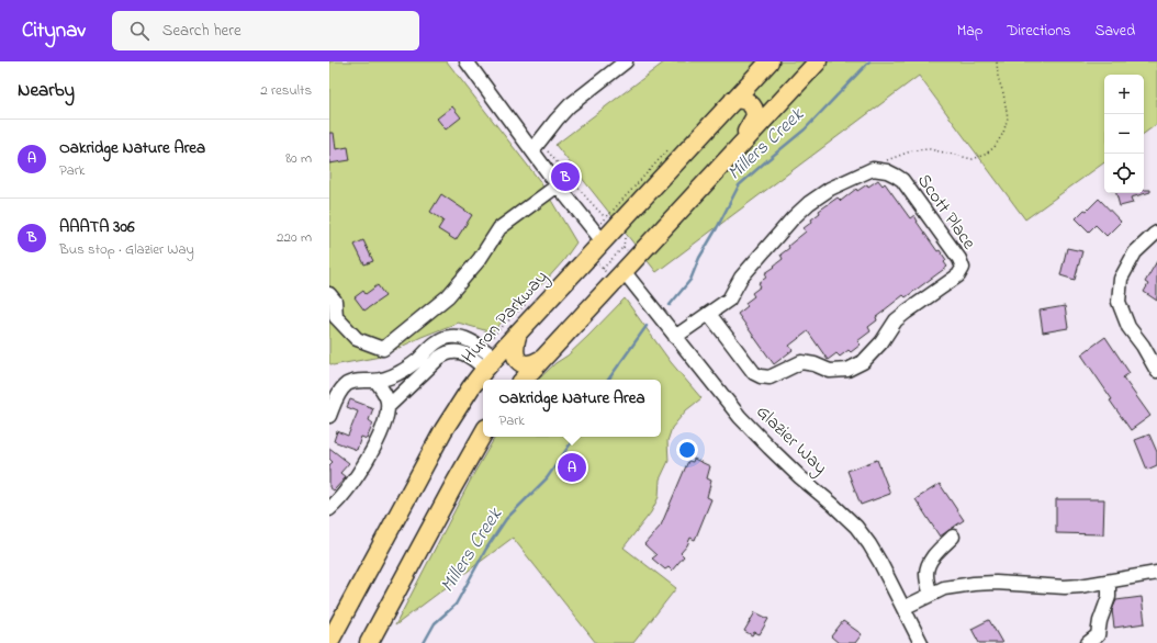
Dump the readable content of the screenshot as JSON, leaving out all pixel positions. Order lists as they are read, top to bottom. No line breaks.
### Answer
{"streets":{"main road":["Huron Parkway"],"street":["Scott Place","Glazier Way"]},"water":["Millers Creek"],"page":{"header":"Citynav","search":"Search here","nav":["Map","Directions","Saved"],"heading":["Nearby","2 results"],"map_buttons":["+","−"],"list":[{"mark":"A","name":"Oakridge Nature Area","note":"Park","value":"80 m"},{"mark":"B","name":"AAATA 306","note":"Bus stop · Glazier Way","value":"220 m"}],"pins":["B","A"],"popup":["Oakridge Nature Area","Park"]}}
